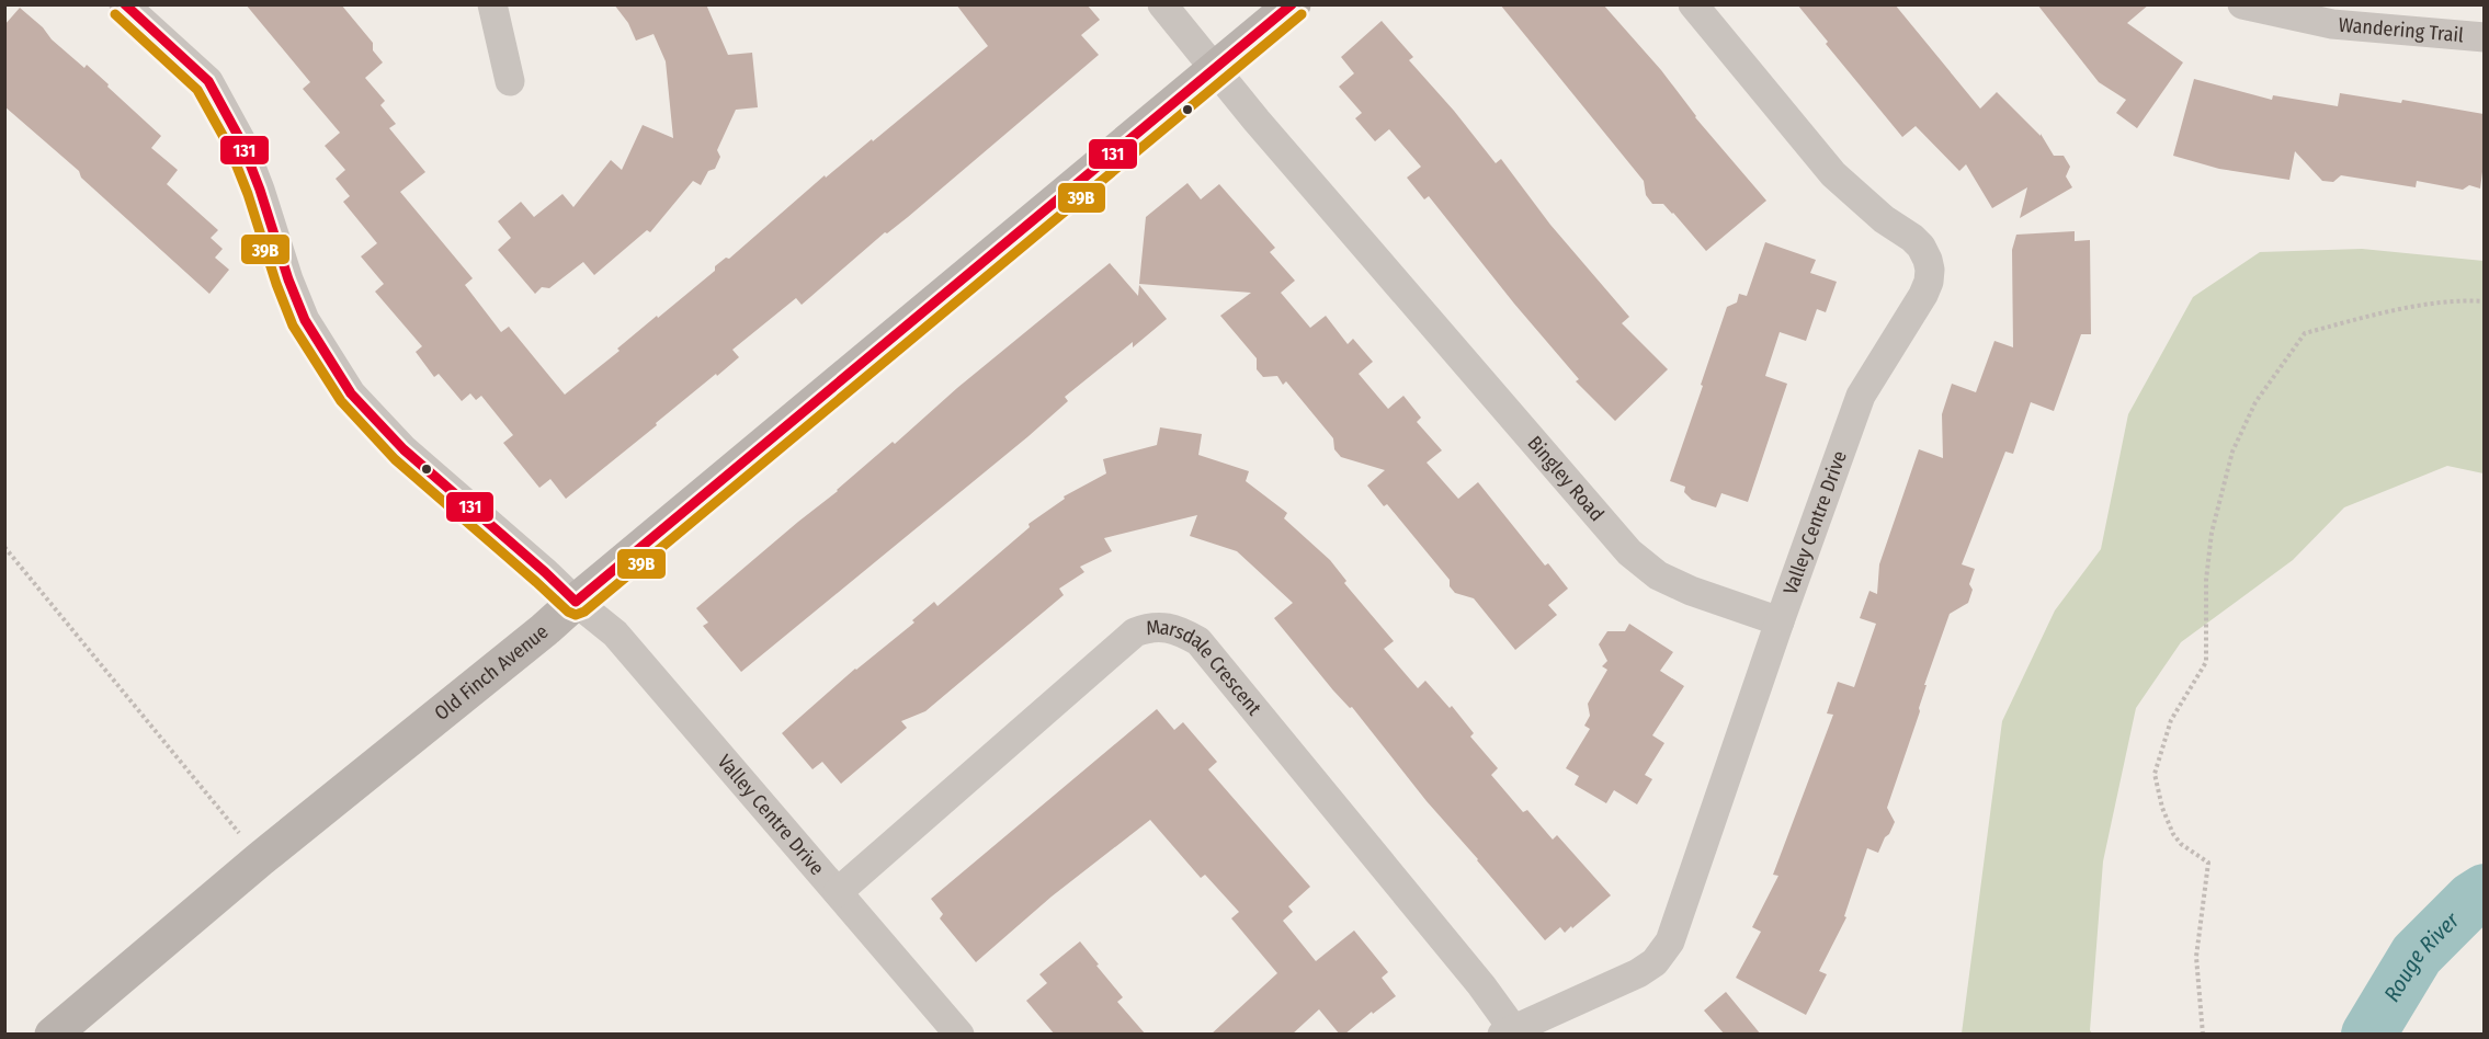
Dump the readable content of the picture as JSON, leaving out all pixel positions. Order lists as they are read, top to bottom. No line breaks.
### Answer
{"streets":{"street":["Wandering Trail","Bingley Road","Valley Centre Drive","Old Finch Avenue","Marsdale Crescent"]},"crossings":[["Bingley Road","Valley Centre Drive"],["Bingley Road","Old Finch Avenue"],["Valley Centre Drive","Old Finch Avenue"],["Valley Centre Drive","Marsdale Crescent"]],"water":["Rouge River"],"lines":["transit line 131","transit line 39B"]}
